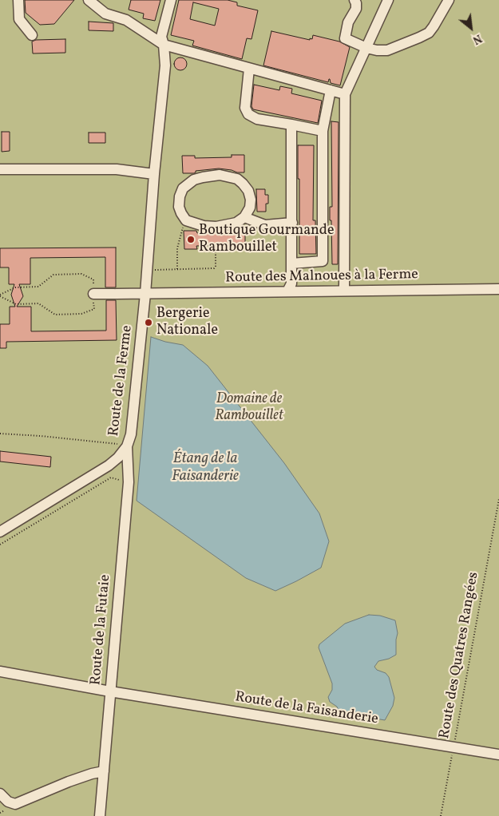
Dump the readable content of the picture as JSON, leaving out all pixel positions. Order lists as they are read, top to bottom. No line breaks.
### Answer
{"streets":{"street":["Route des Malnoues à la Ferme","Route de la Ferme","Route de la Futaie","Route de la Faisanderie"],"path":["Route des Quatres Rangées"]},"crossings":[["Route des Malnoues à la Ferme","Route de la Ferme"],["Route de la Ferme","Route de la Futaie"],["Route de la Futaie","Route de la Faisanderie"],["Route des Quatres Rangées","Route de la Faisanderie"]],"water":["Étang de la Faisanderie"],"parks":["Domaine de Rambouillet"],"places":["Boutique Gourmande Rambouillet","Bergerie Nationale"],"north":"bottom right"}
